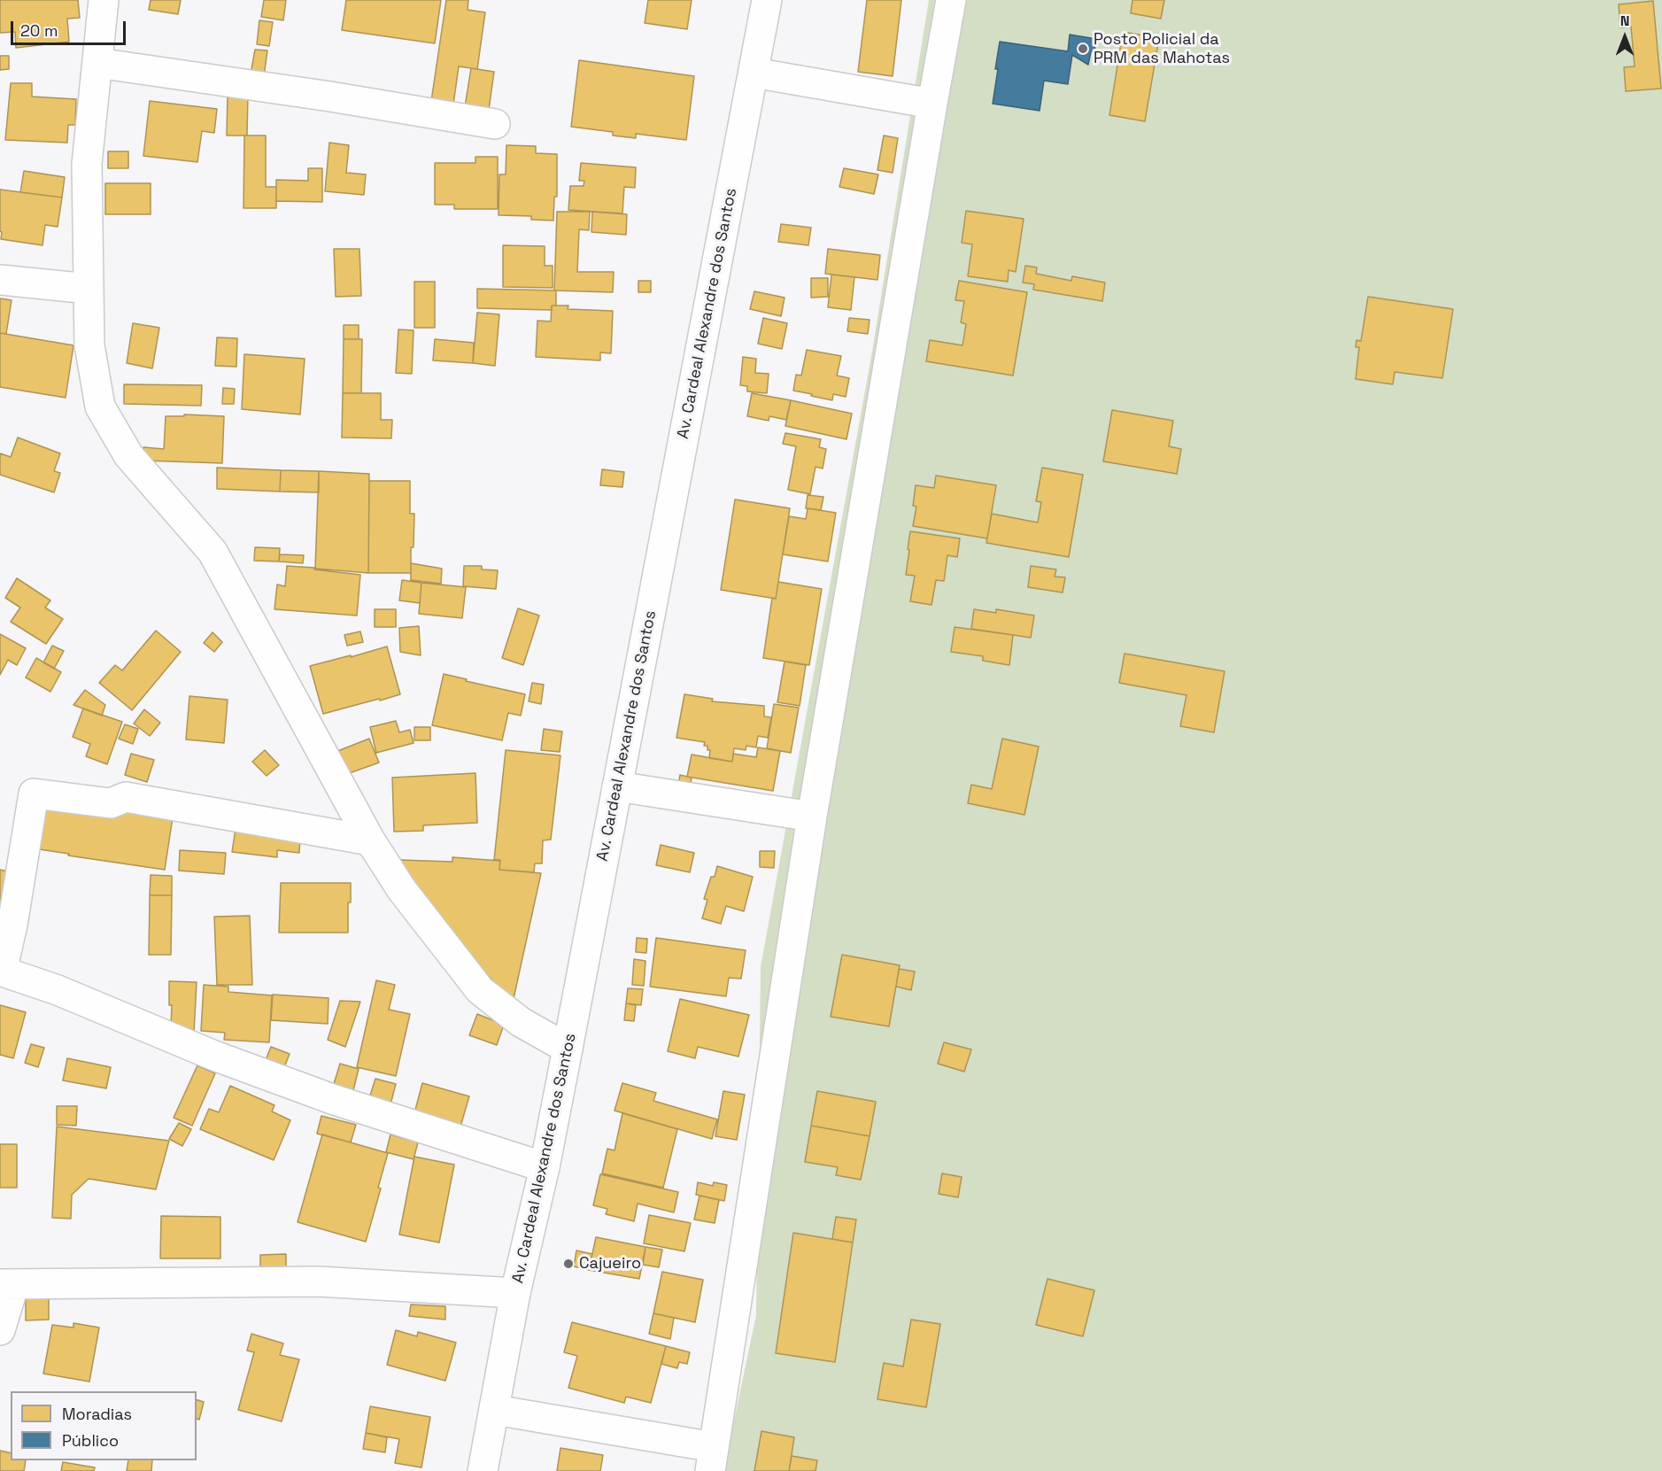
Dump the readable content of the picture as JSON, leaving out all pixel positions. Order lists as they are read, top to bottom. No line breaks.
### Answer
{"streets":{"street":["Av. Cardeal Alexandre dos Santos"]},"places":["Posto Policial da PRM das Mahotas","Cajueiro"],"legend":["Moradias","Público"],"scale_bar":"20 m","north":"top"}
